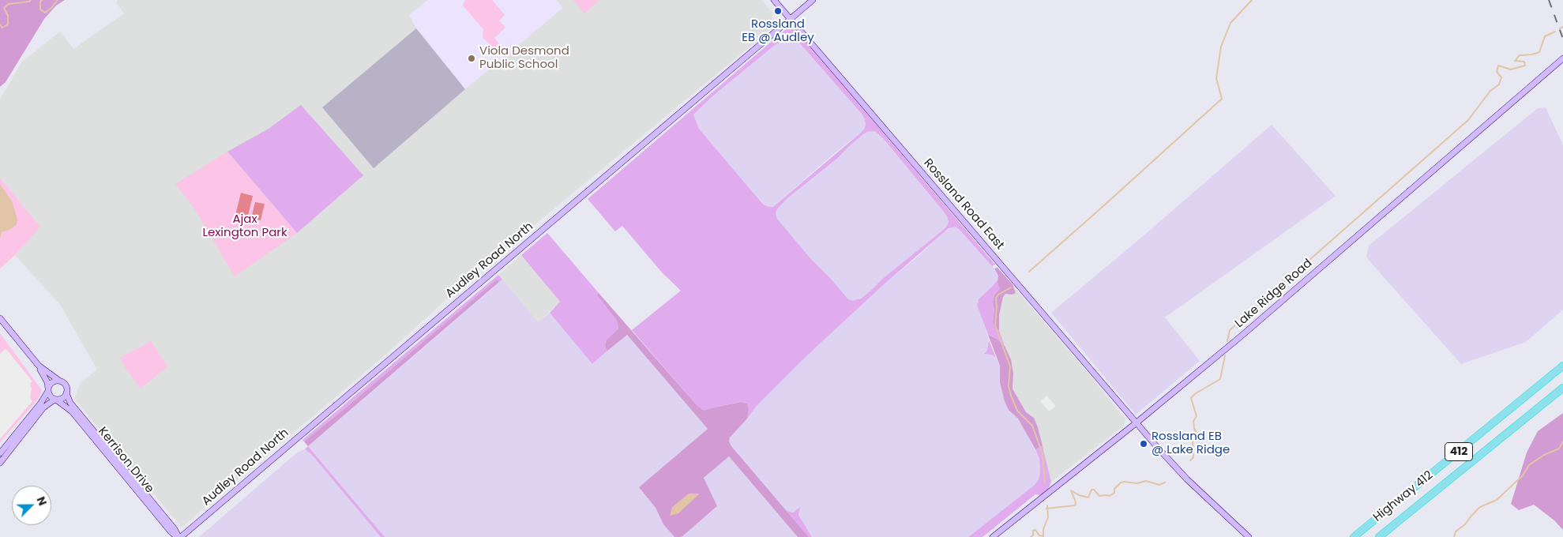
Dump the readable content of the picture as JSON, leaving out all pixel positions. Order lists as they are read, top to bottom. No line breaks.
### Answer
{"streets":{"highway":["412","Highway 412"],"street":["Rossland Road East","Audley Road North","Lake Ridge Road","Kerrison Drive"]},"crossings":[["Rossland Road East","Audley Road North"],["Rossland Road East","Lake Ridge Road"],["Audley Road North","Kerrison Drive"]],"parks":["Ajax Lexington Park"],"places":["Rossland EB @ Audley","Viola Desmond Public School","Rossland EB @ Lake Ridge"],"north":"top right"}
